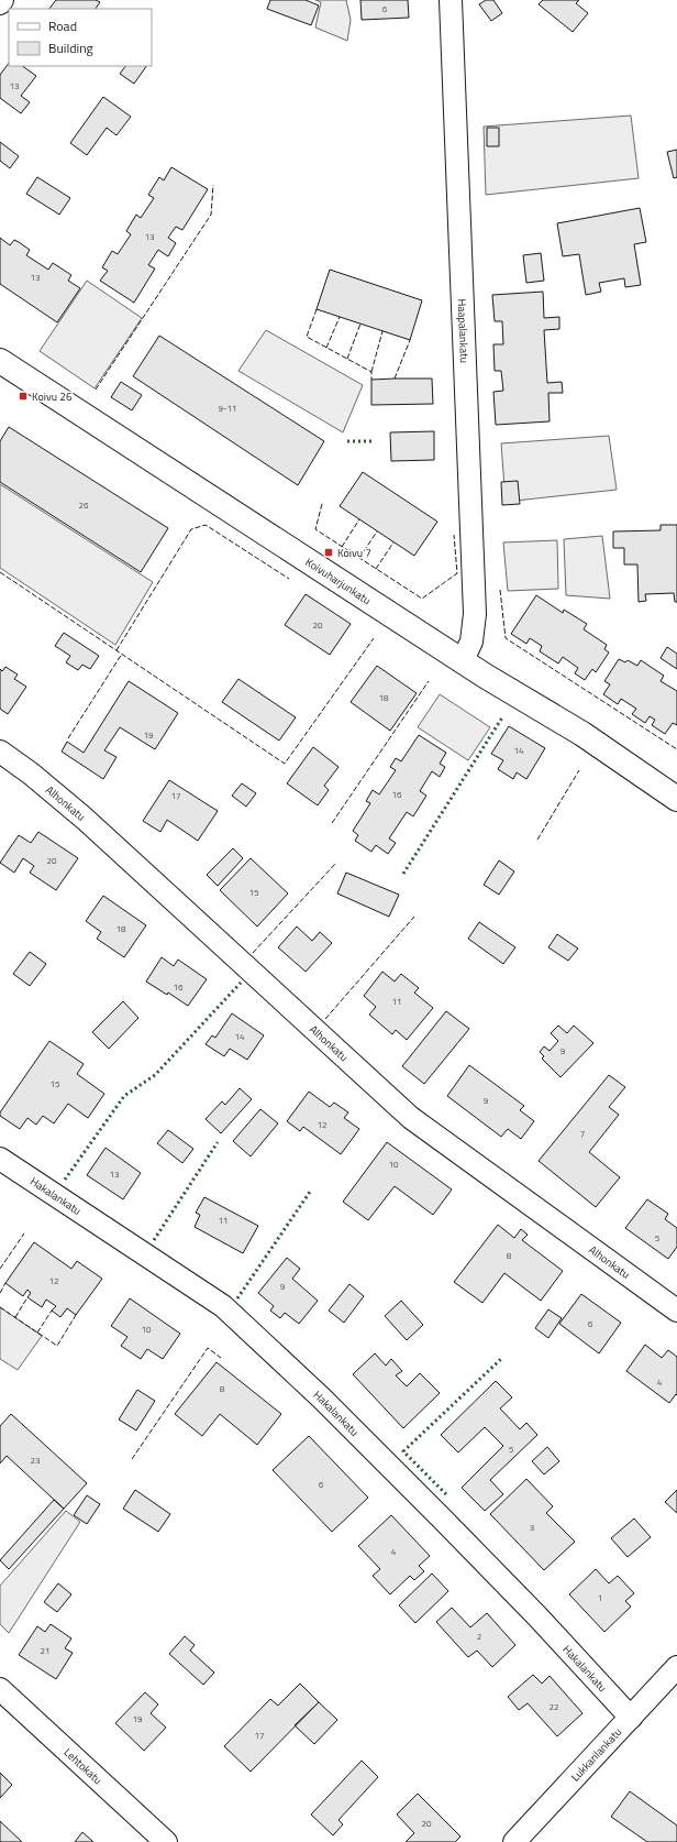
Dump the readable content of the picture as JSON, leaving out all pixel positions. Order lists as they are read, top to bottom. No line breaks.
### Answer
{"streets":{"street":["Haapalankatu","Koivuharjunkatu","Alhonkatu","Hakalankatu","Lukkarilankatu","Lehtokatu"]},"crossings":[["Haapalankatu","Koivuharjunkatu"],["Hakalankatu","Lukkarilankatu"]],"places":{"transit":["Koivu 26","Koivu 7"]},"house_numbers":["6","13","13","13","9-11","26","20","18","19","14","16","17","20","15","18","16","11","14","9","15","9","12","7","10","13","11","5","8","12","9","6","10","4","8","5","23","6","3","4","1","2","21","22","19","17","20"],"legend":["Road","Building"]}
